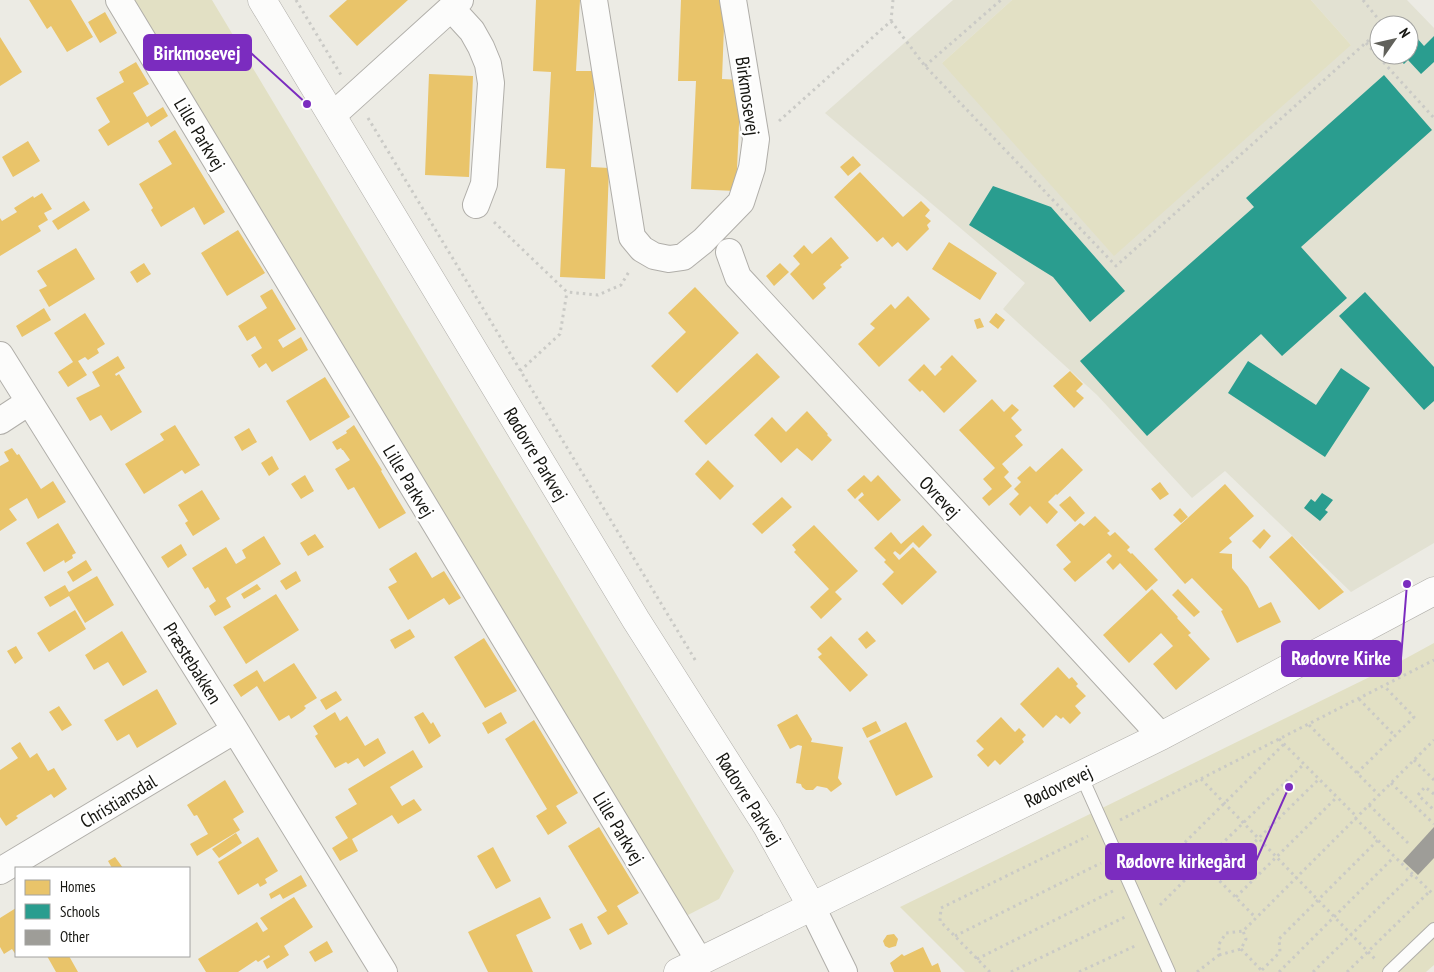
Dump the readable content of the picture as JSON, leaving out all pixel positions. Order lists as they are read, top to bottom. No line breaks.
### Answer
{"streets":{"street":["Birkmosevej","Lille Parkvej","Rødovre Parkvej","Ovrevej","Præstebakken","Rødovrevej","Christiansdal"]},"crossings":[["Lille Parkvej","Rødovrevej"],["Rødovre Parkvej","Rødovrevej"],["Ovrevej","Rødovrevej"],["Præstebakken","Christiansdal"]],"places":["Birkmosevej","Rødovre Kirke","Rødovre kirkegård"],"legend":["Homes","Schools","Other"],"north":"top right"}
